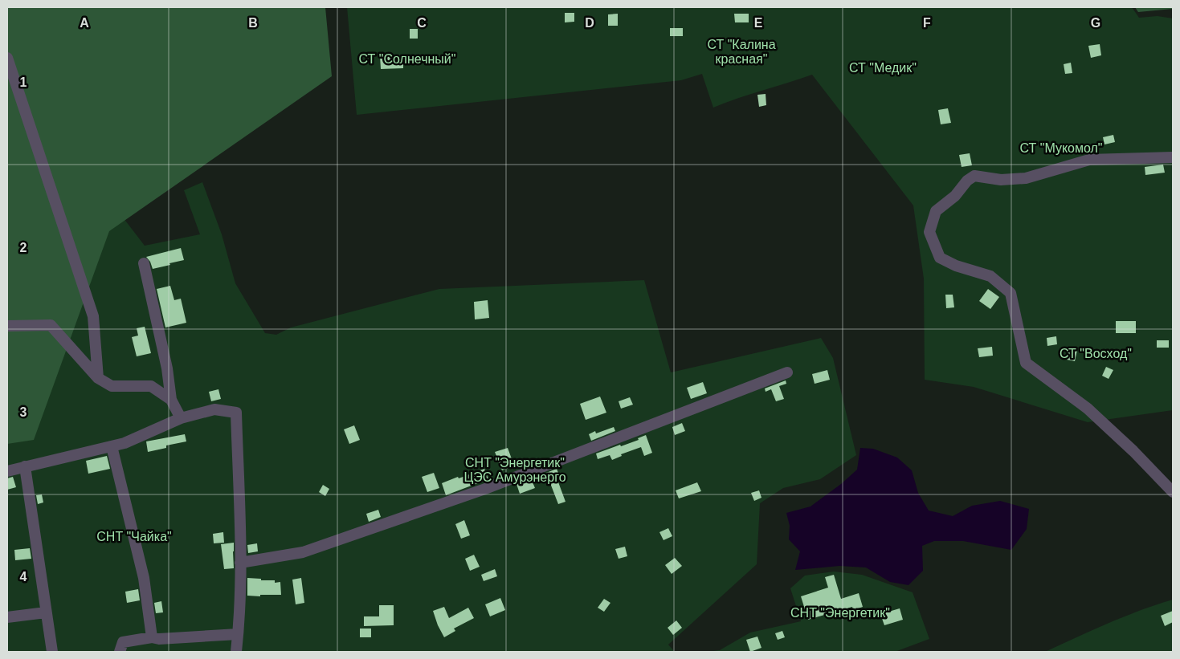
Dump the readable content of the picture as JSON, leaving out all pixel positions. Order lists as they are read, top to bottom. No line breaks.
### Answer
{"parks":["СТ \"Калина красная\"","СТ \"Солнечный\"","СТ \"Медик\"","СТ \"Мукомол\"","СТ \"Восход\"","СНТ \"Энергетик\" ЦЭС Амурэнерго","СНТ \"Чайка\"","СНТ \"Энергетик\""],"grid":{"columns":["A","B","C","D","E","F","G"],"rows":["1","2","3","4"]}}
